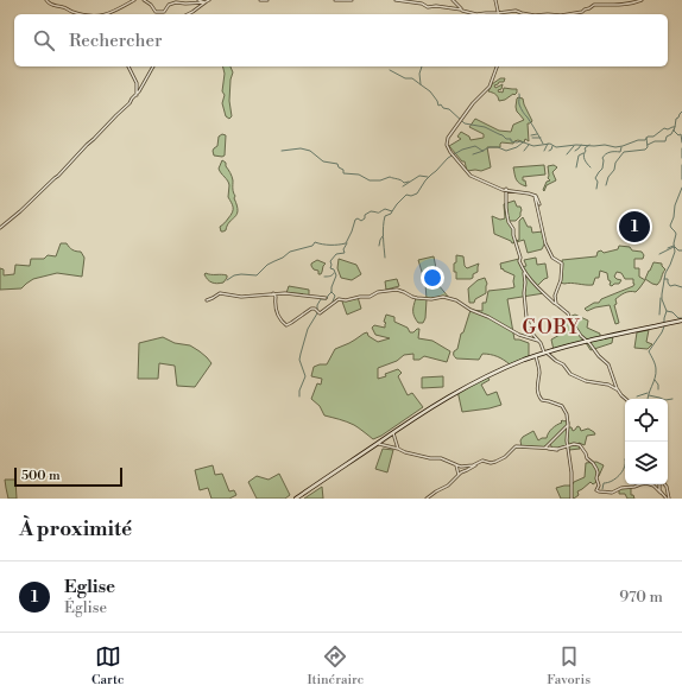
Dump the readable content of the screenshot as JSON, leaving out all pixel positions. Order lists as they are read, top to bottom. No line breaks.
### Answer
{"districts":["GOBY"],"scale_bar":"500 m","page":{"search":"Rechercher","pins":"1","scale":"500 m","heading":"À proximité","list":[{"mark":"1","name":"Eglise","note":"Église","value":"970 m"}],"nav":["Carte","Itinéraire","Favoris"]}}
